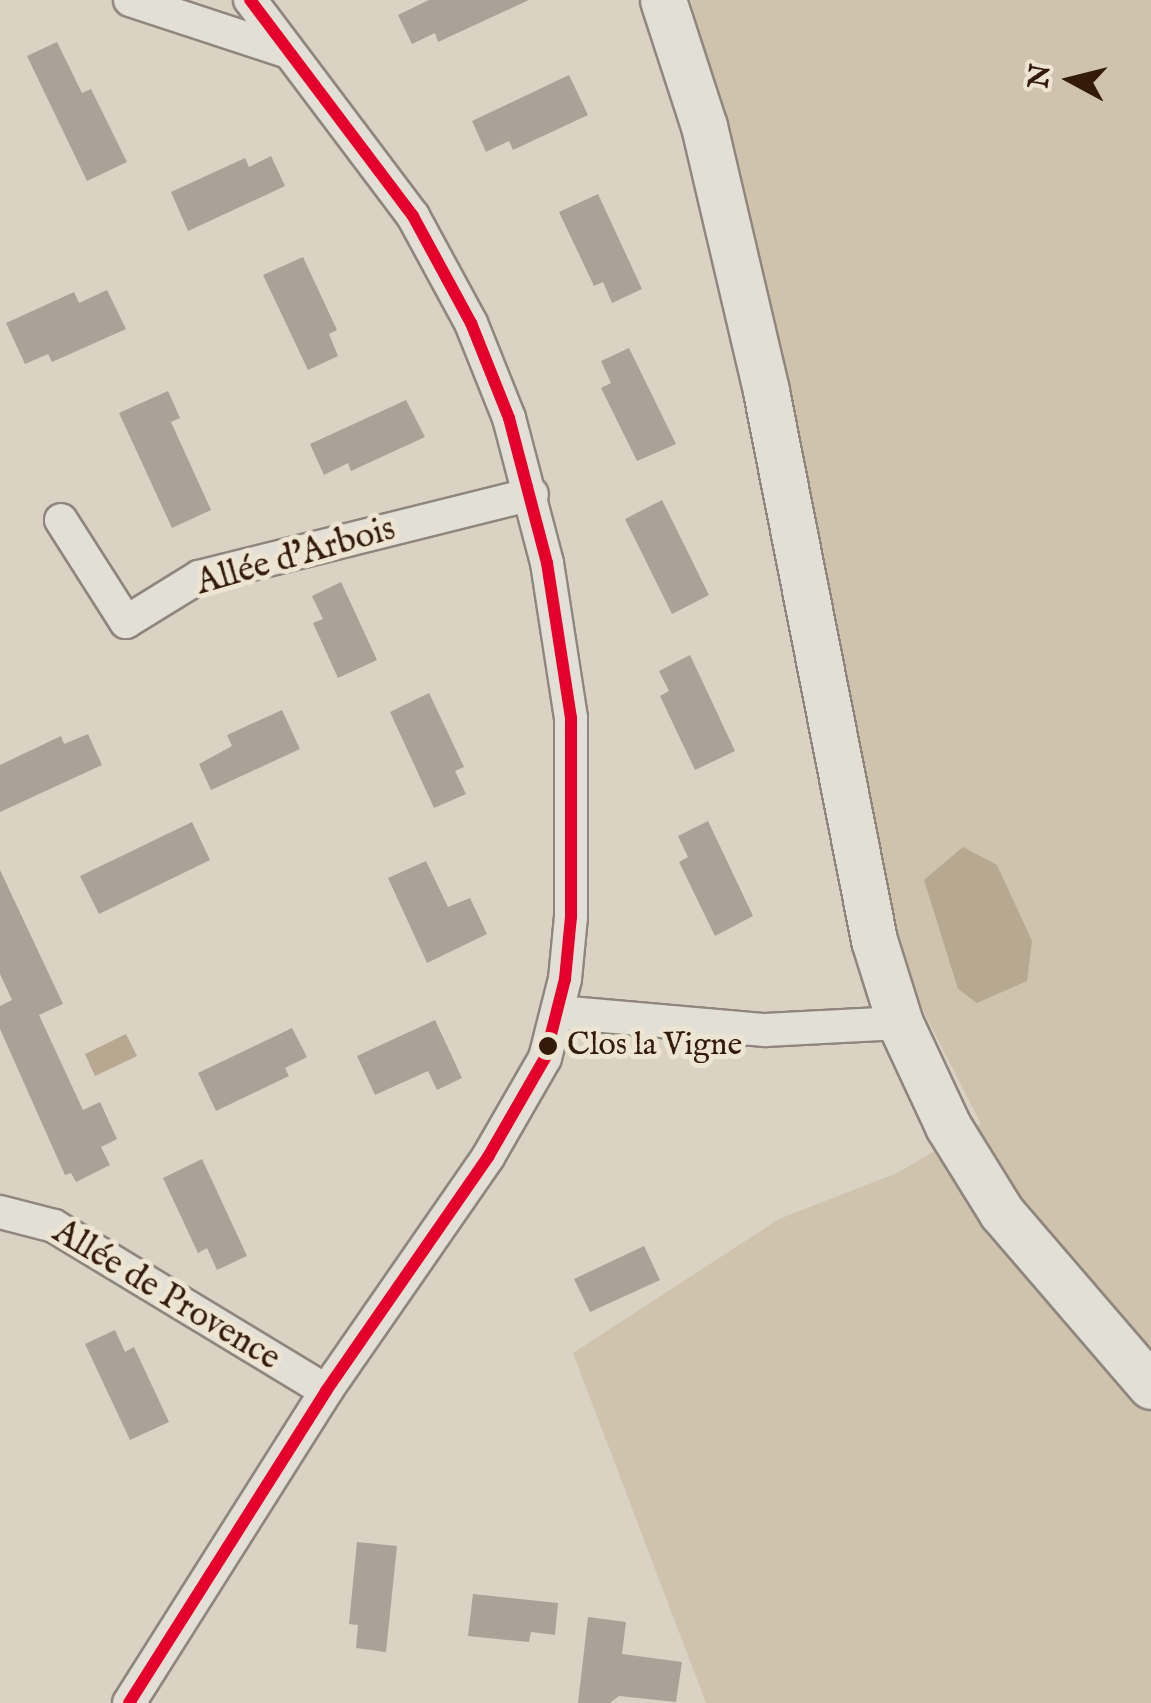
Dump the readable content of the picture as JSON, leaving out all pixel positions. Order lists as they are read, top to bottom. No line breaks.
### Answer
{"streets":{"street":["Allée d'Arbois","Allée de Provence"]},"places":["Clos la Vigne"],"north":"left"}
